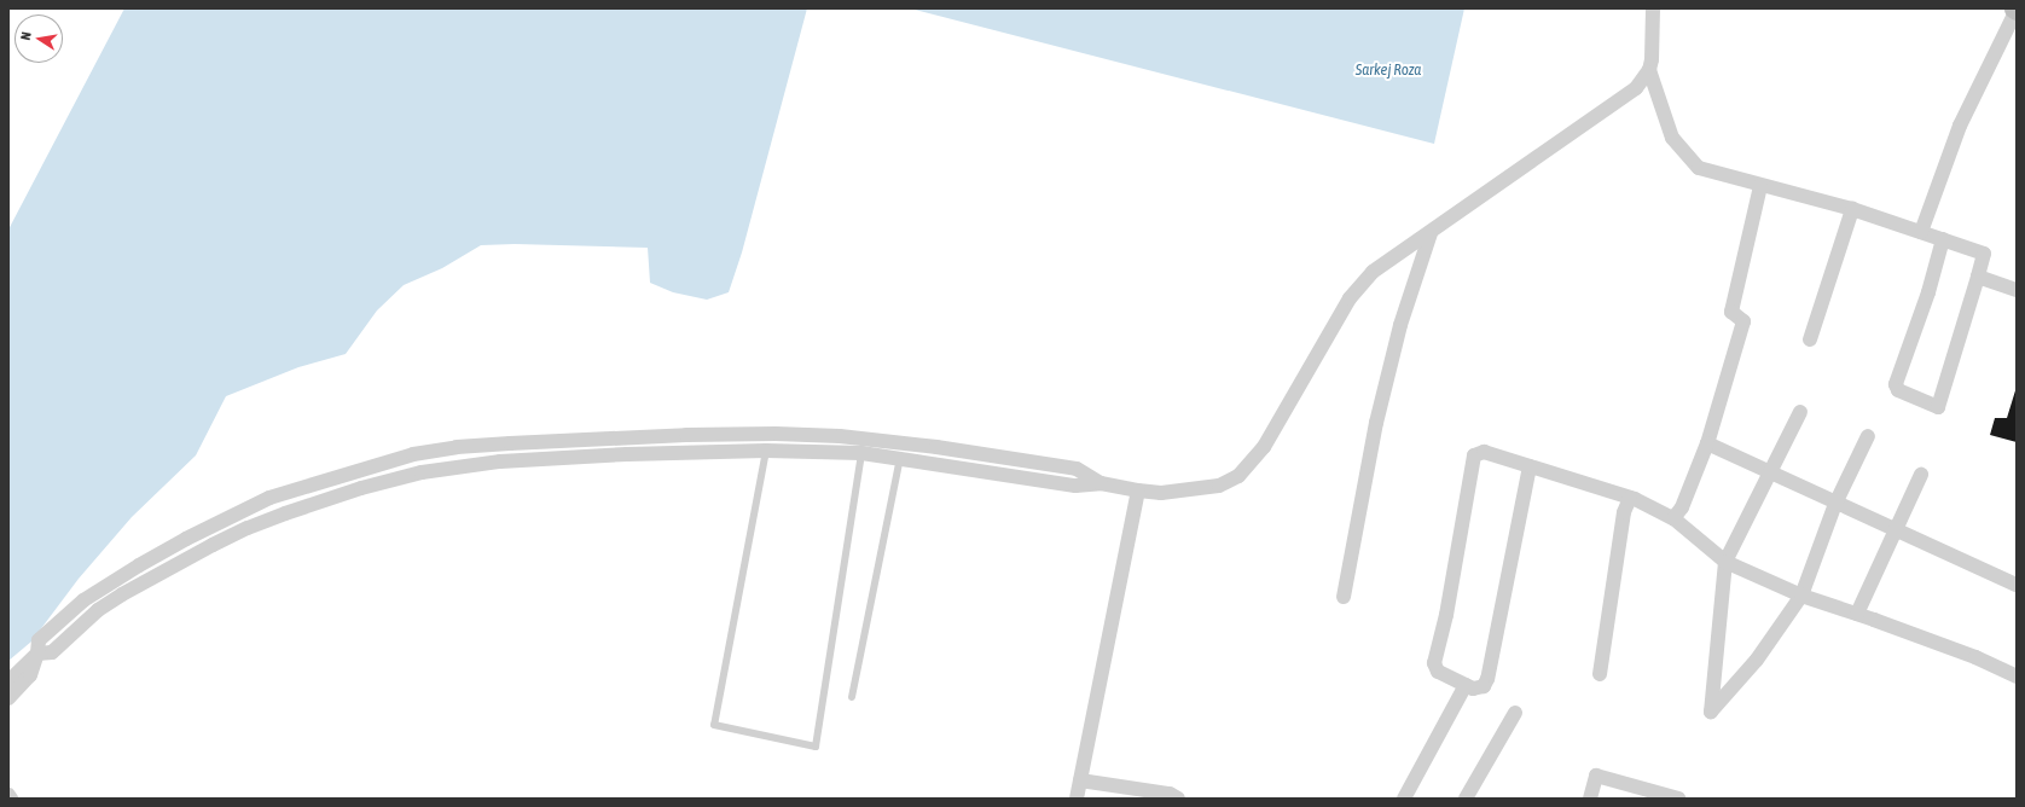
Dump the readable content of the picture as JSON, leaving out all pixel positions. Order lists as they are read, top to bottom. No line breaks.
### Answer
{"water":["Sarkej Roza"],"north":"left"}
